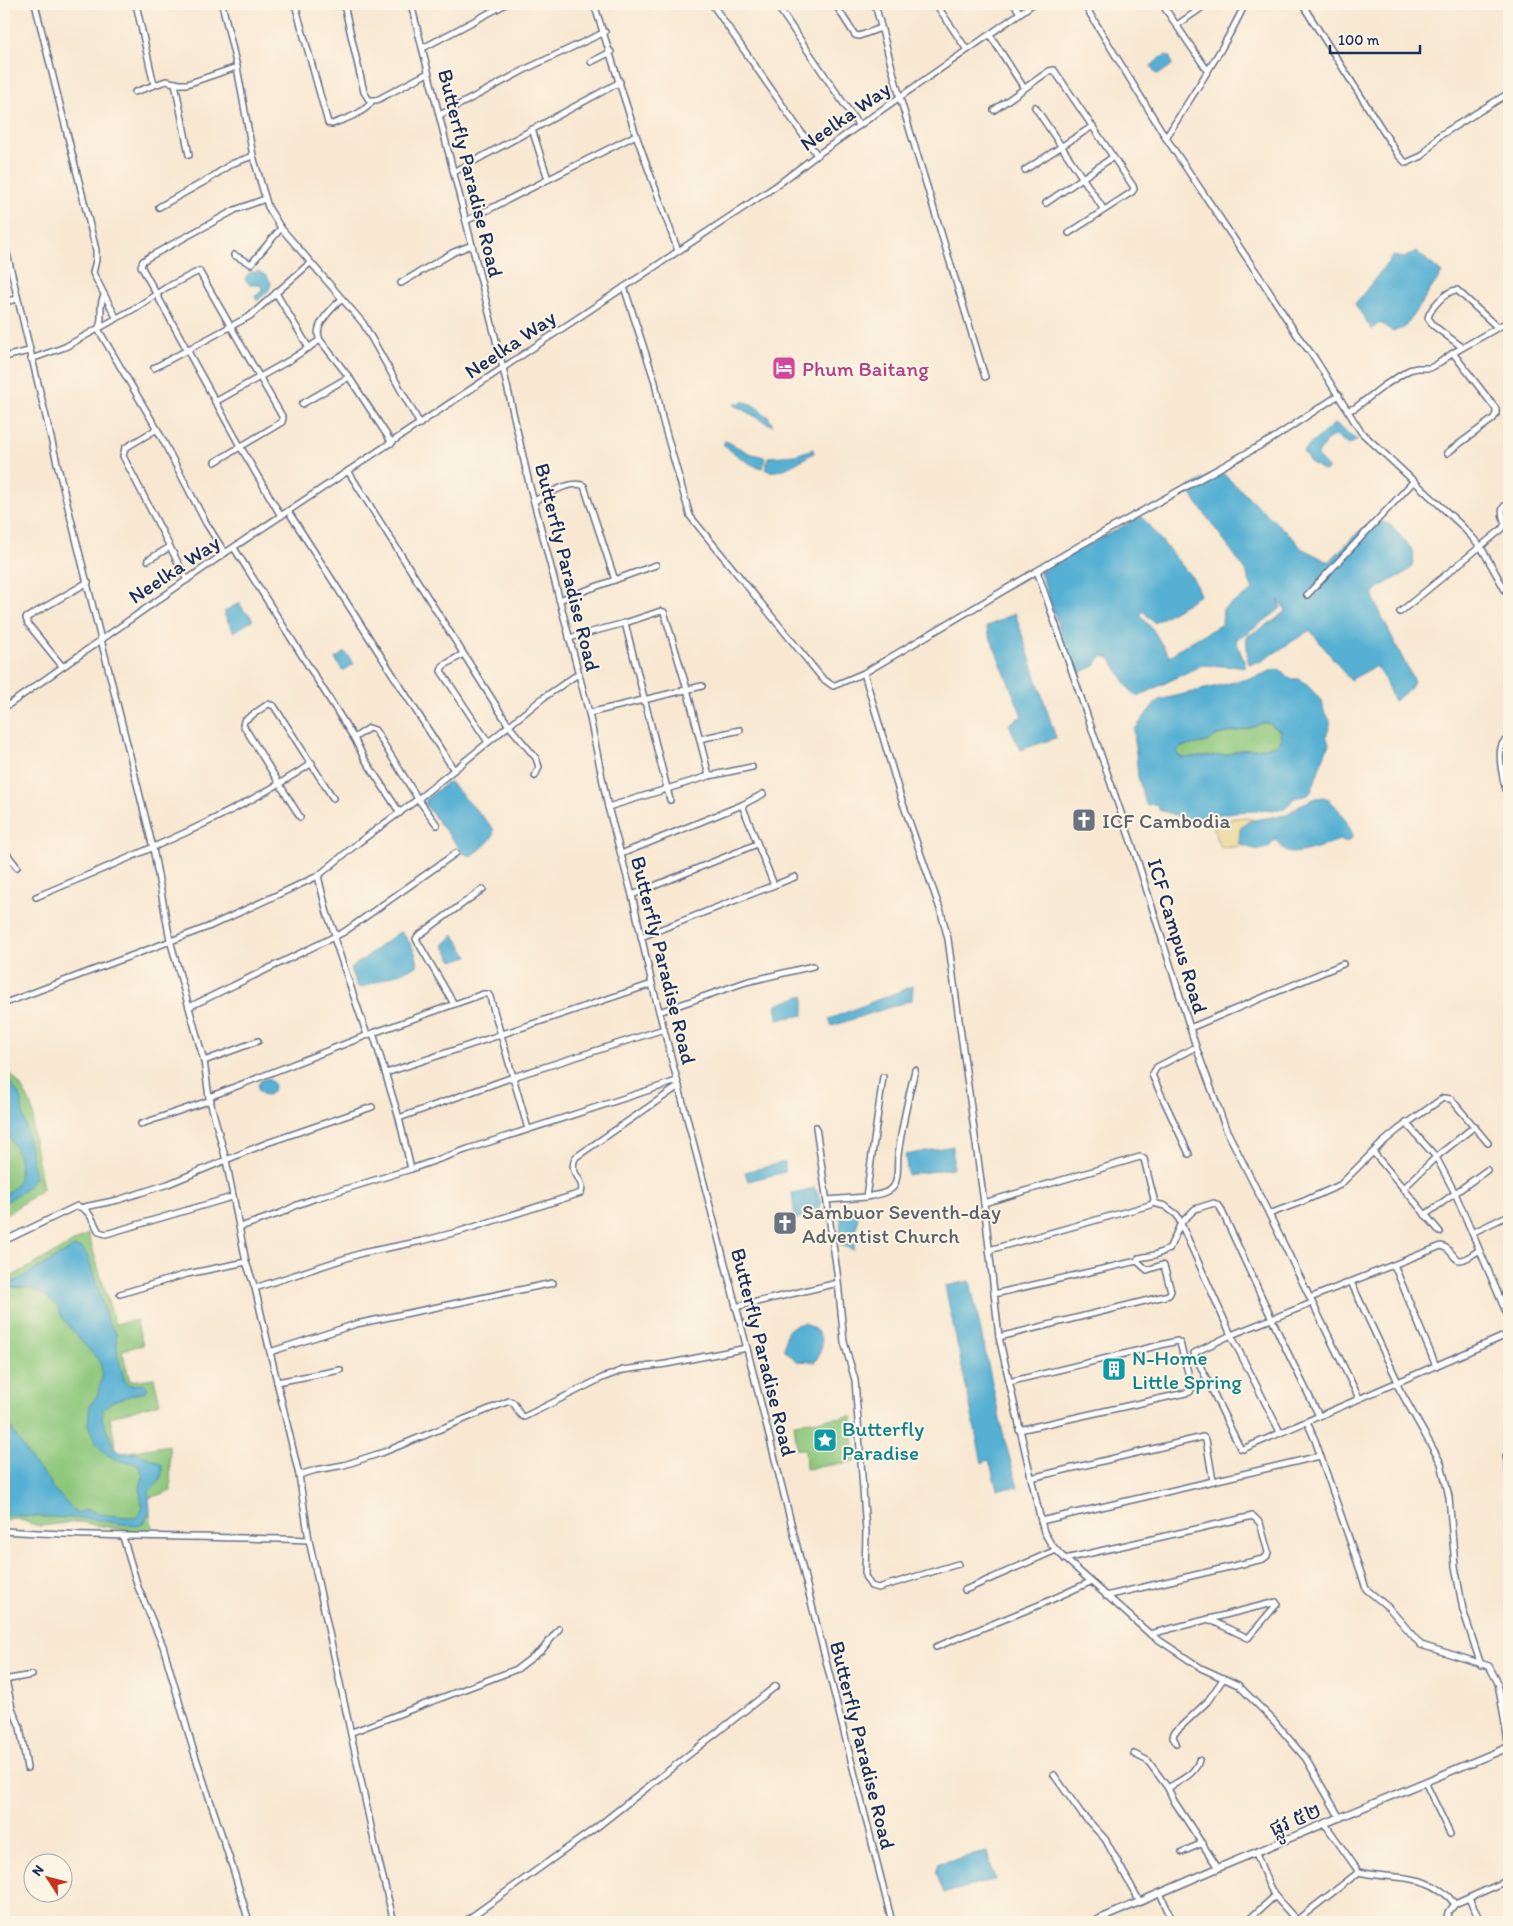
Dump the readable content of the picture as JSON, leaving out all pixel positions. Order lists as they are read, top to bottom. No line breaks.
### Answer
{"streets":{"street":["Neelka Way","Butterfly Paradise Road","ICF Campus Road","ផ្លូវ ៥២"]},"crossings":[["Neelka Way","Butterfly Paradise Road"]],"places":{"hotel":["Phum Baitang"],"church":["ICF Cambodia","Sambuor Seventh-day Adventist Church"],"building":["N-Home Little Spring"],"place":["Butterfly Paradise"]},"scale_bar":"100 m","north":"top left"}
